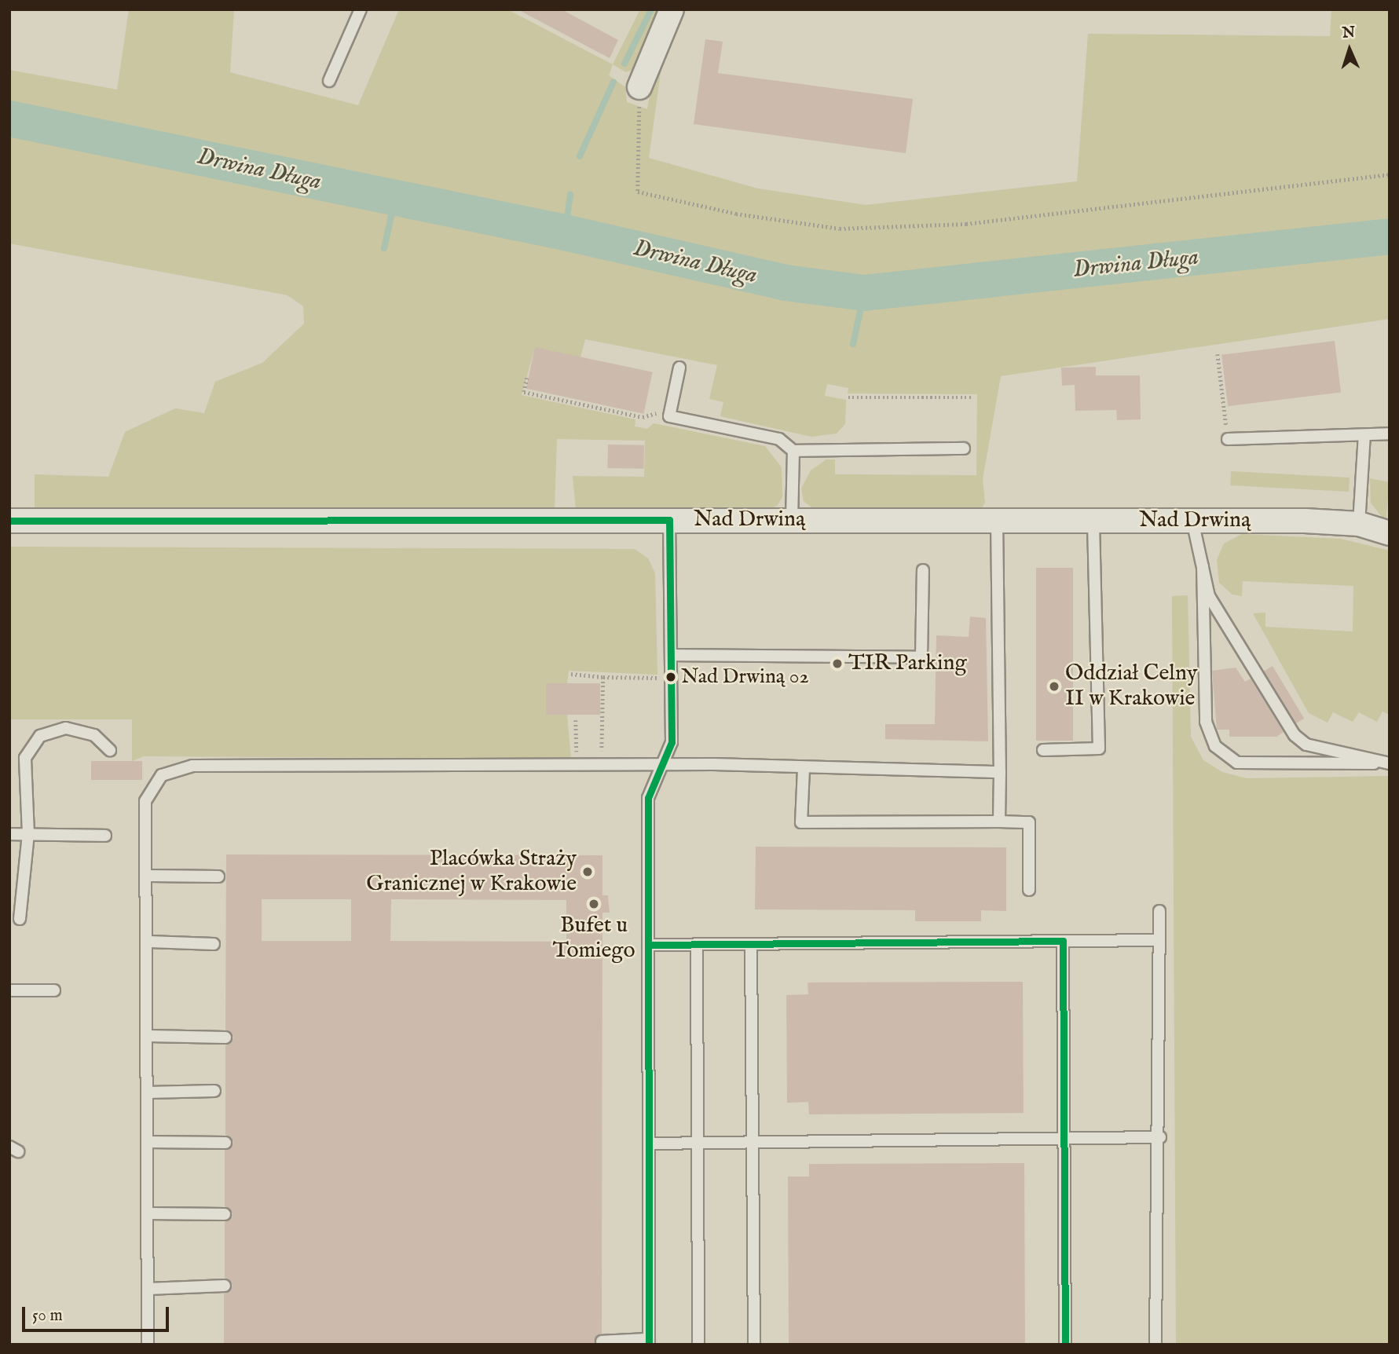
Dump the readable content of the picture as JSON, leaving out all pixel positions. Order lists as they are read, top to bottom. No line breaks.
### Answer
{"streets":{"street":["Nad Drwiną"]},"water":["Drwina Długa"],"places":["TIR Parking","Nad Drwiną 02","Oddział Celny II w Krakowie","Placówka Straży Granicznej w Krakowie","Bufet u Tomiego"],"scale_bar":"50 m","north":"top"}
